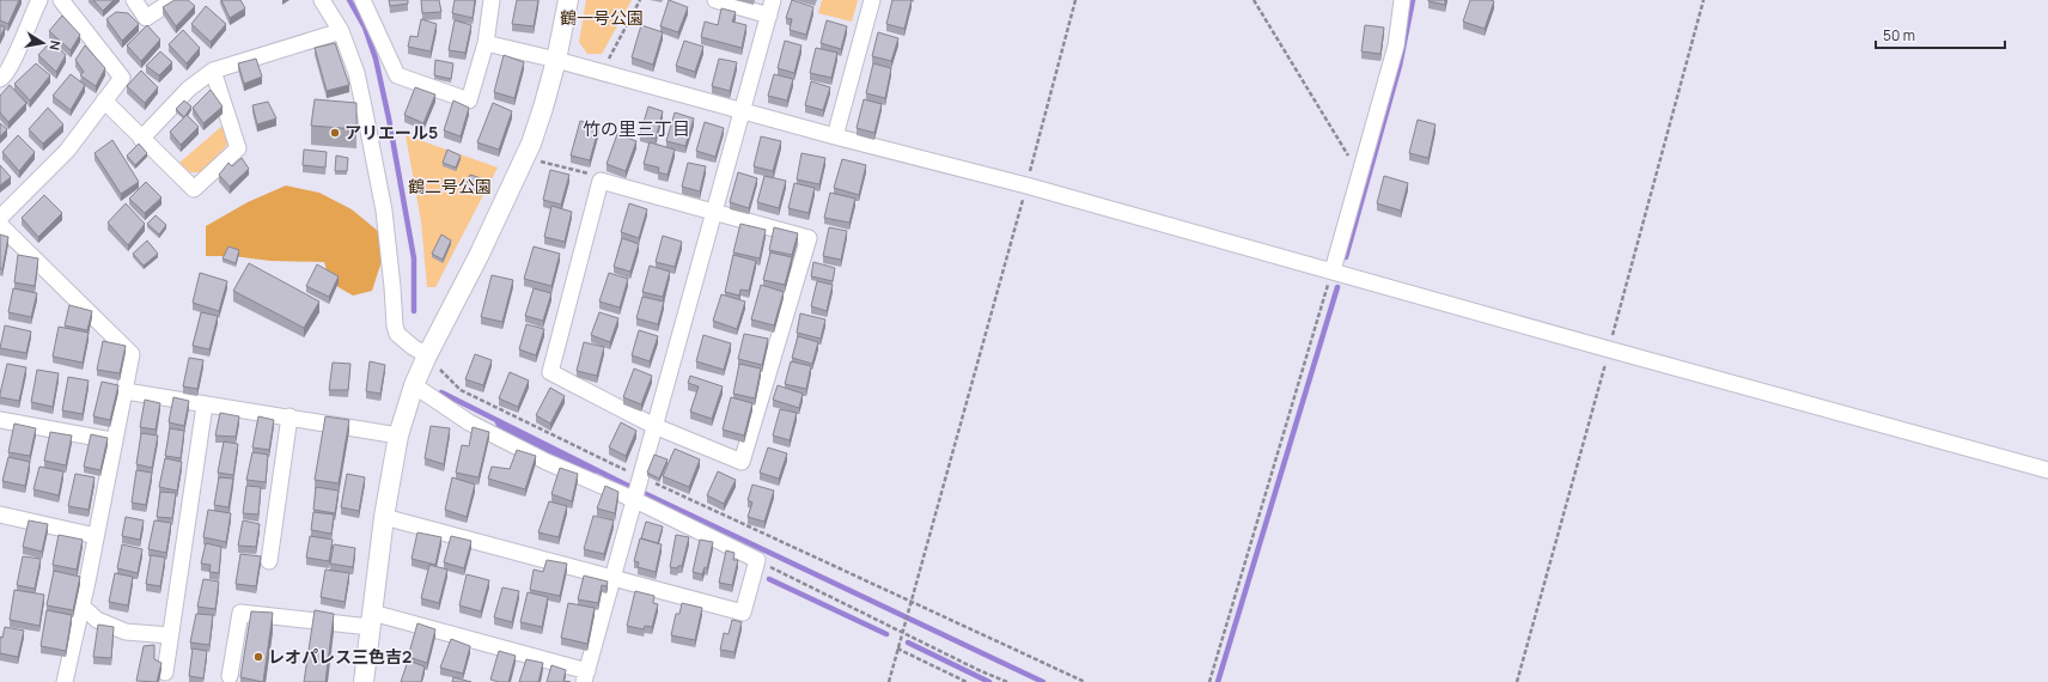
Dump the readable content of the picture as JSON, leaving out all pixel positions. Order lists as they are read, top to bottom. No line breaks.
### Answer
{"districts":["竹の里三丁目"],"parks":["鶴一号公園","鶴二号公園"],"places":["アリエール5","レオパレス三色吉2"],"scale_bar":"50 m","north":"right"}
